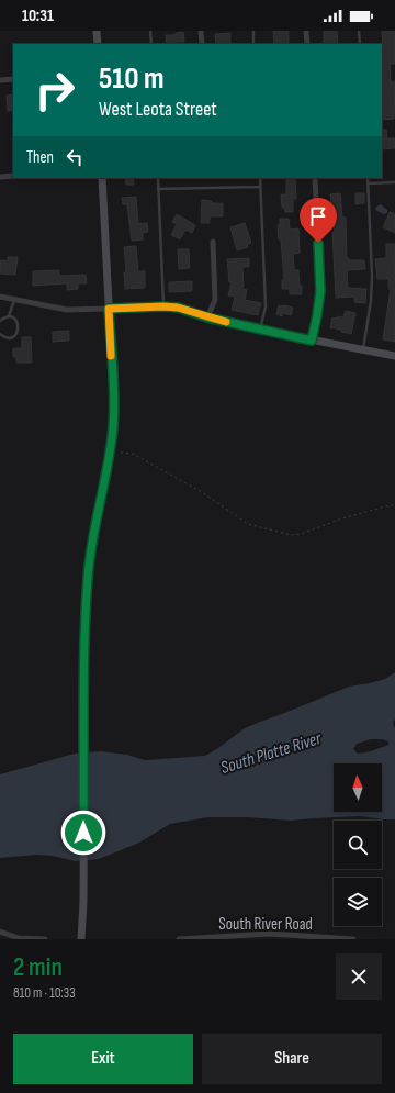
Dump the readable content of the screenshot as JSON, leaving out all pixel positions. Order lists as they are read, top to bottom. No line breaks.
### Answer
{"streets":{"street":["South River Road"]},"water":["South Platte River"],"north":"top","page":{"status":"10:31","turn":["510 m","West Leota Street"],"then":"Then","heading":["2 min","810 m · 10:33"],"buttons":["Exit","Share"]}}
